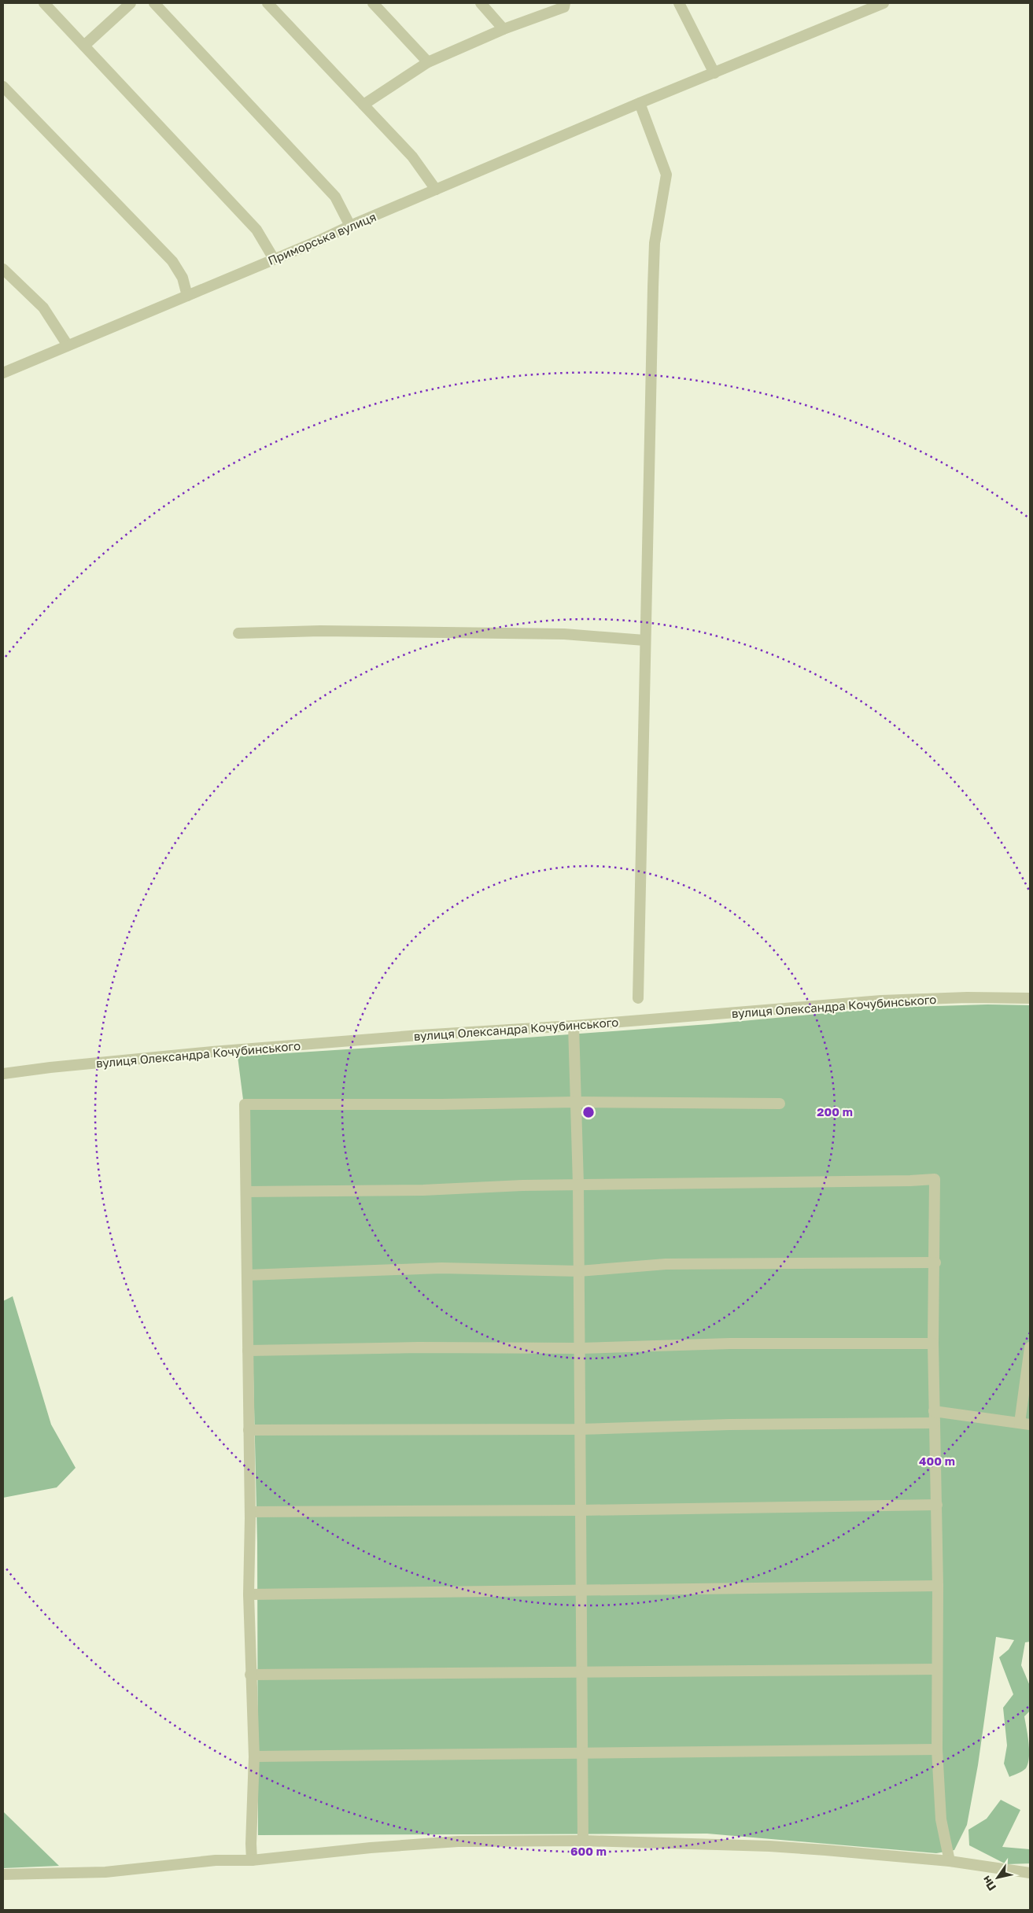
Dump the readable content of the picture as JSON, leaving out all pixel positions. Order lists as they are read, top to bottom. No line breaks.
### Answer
{"streets":{"street":["Приморська вулиця","вулиця Олександра Кочубинського"]},"north":"bottom left","rings":["200 m","400 m","600 m"]}
